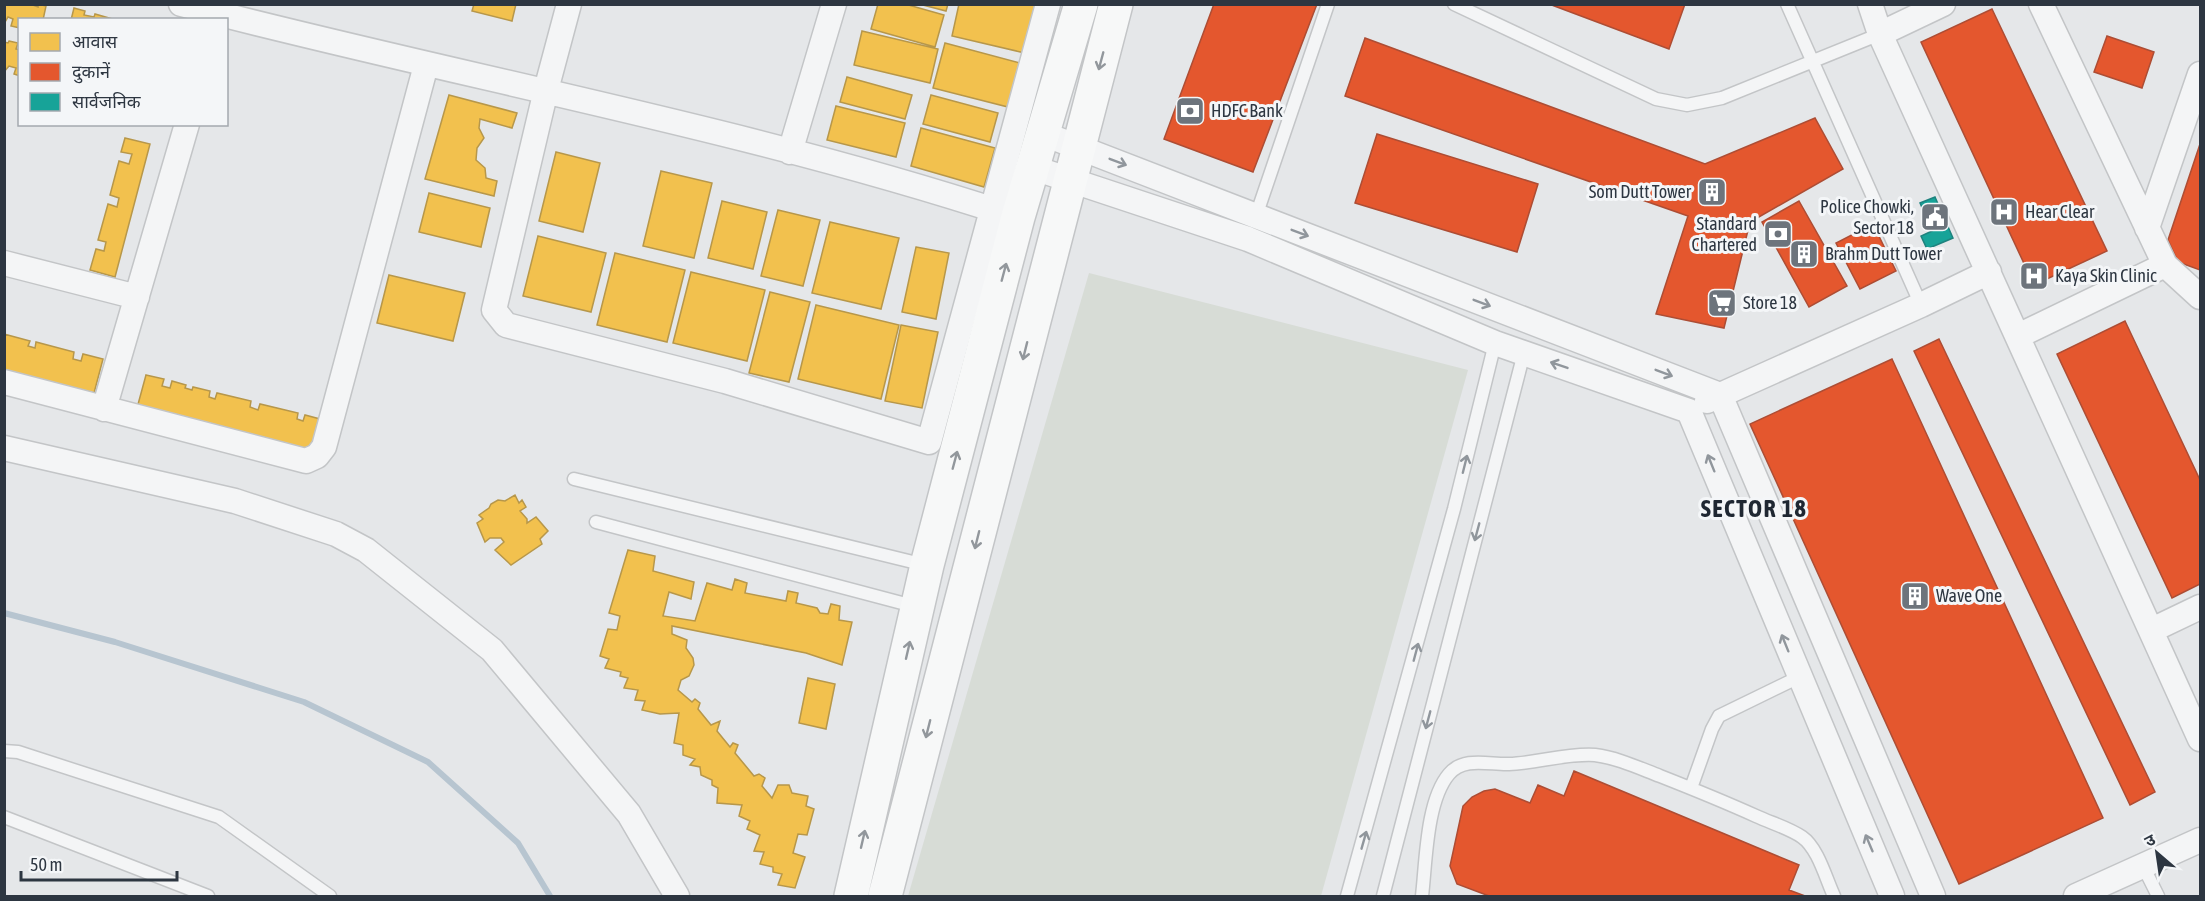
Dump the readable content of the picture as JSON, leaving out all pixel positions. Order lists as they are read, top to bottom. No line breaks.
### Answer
{"districts":["SECTOR 18"],"places":{"bank":["HDFC Bank","Standard Chartered"],"building":["Som Dutt Tower","Brahm Dutt Tower","Wave One"],"hospital":["Hear Clear","Kaya Skin Clinic"],"public building":["Police Chowki, Sector 18"],"supermarket":["Store 18"]},"legend":["आवास","दुकानें","सार्वजनिक"],"scale_bar":"50 m","north":"top left"}
